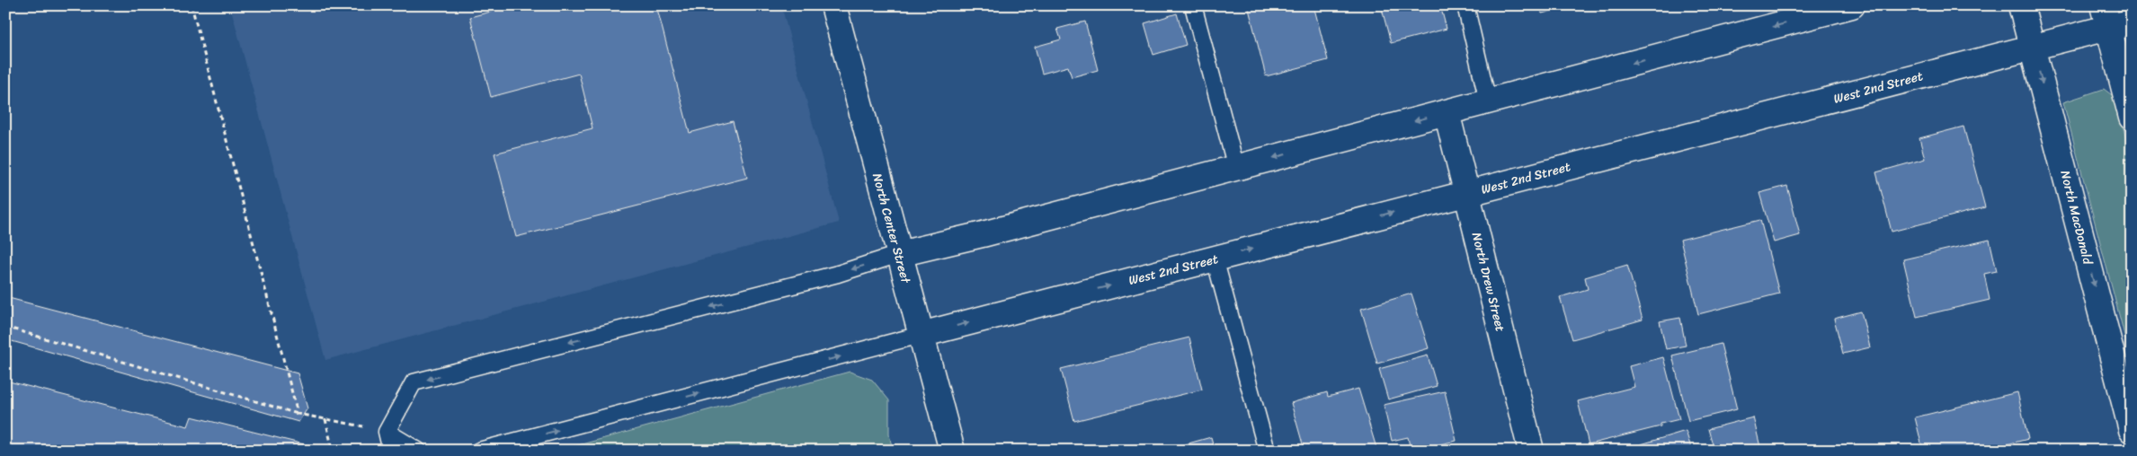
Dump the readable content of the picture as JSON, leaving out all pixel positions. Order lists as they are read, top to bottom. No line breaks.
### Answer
{"streets":{"street":["West 2nd Street","North MacDonald","North Center Street","North Drew Street"]},"crossings":[["West 2nd Street","North MacDonald"],["West 2nd Street","North Center Street"],["West 2nd Street","North Drew Street"]],"one_way":["North MacDonald"]}
